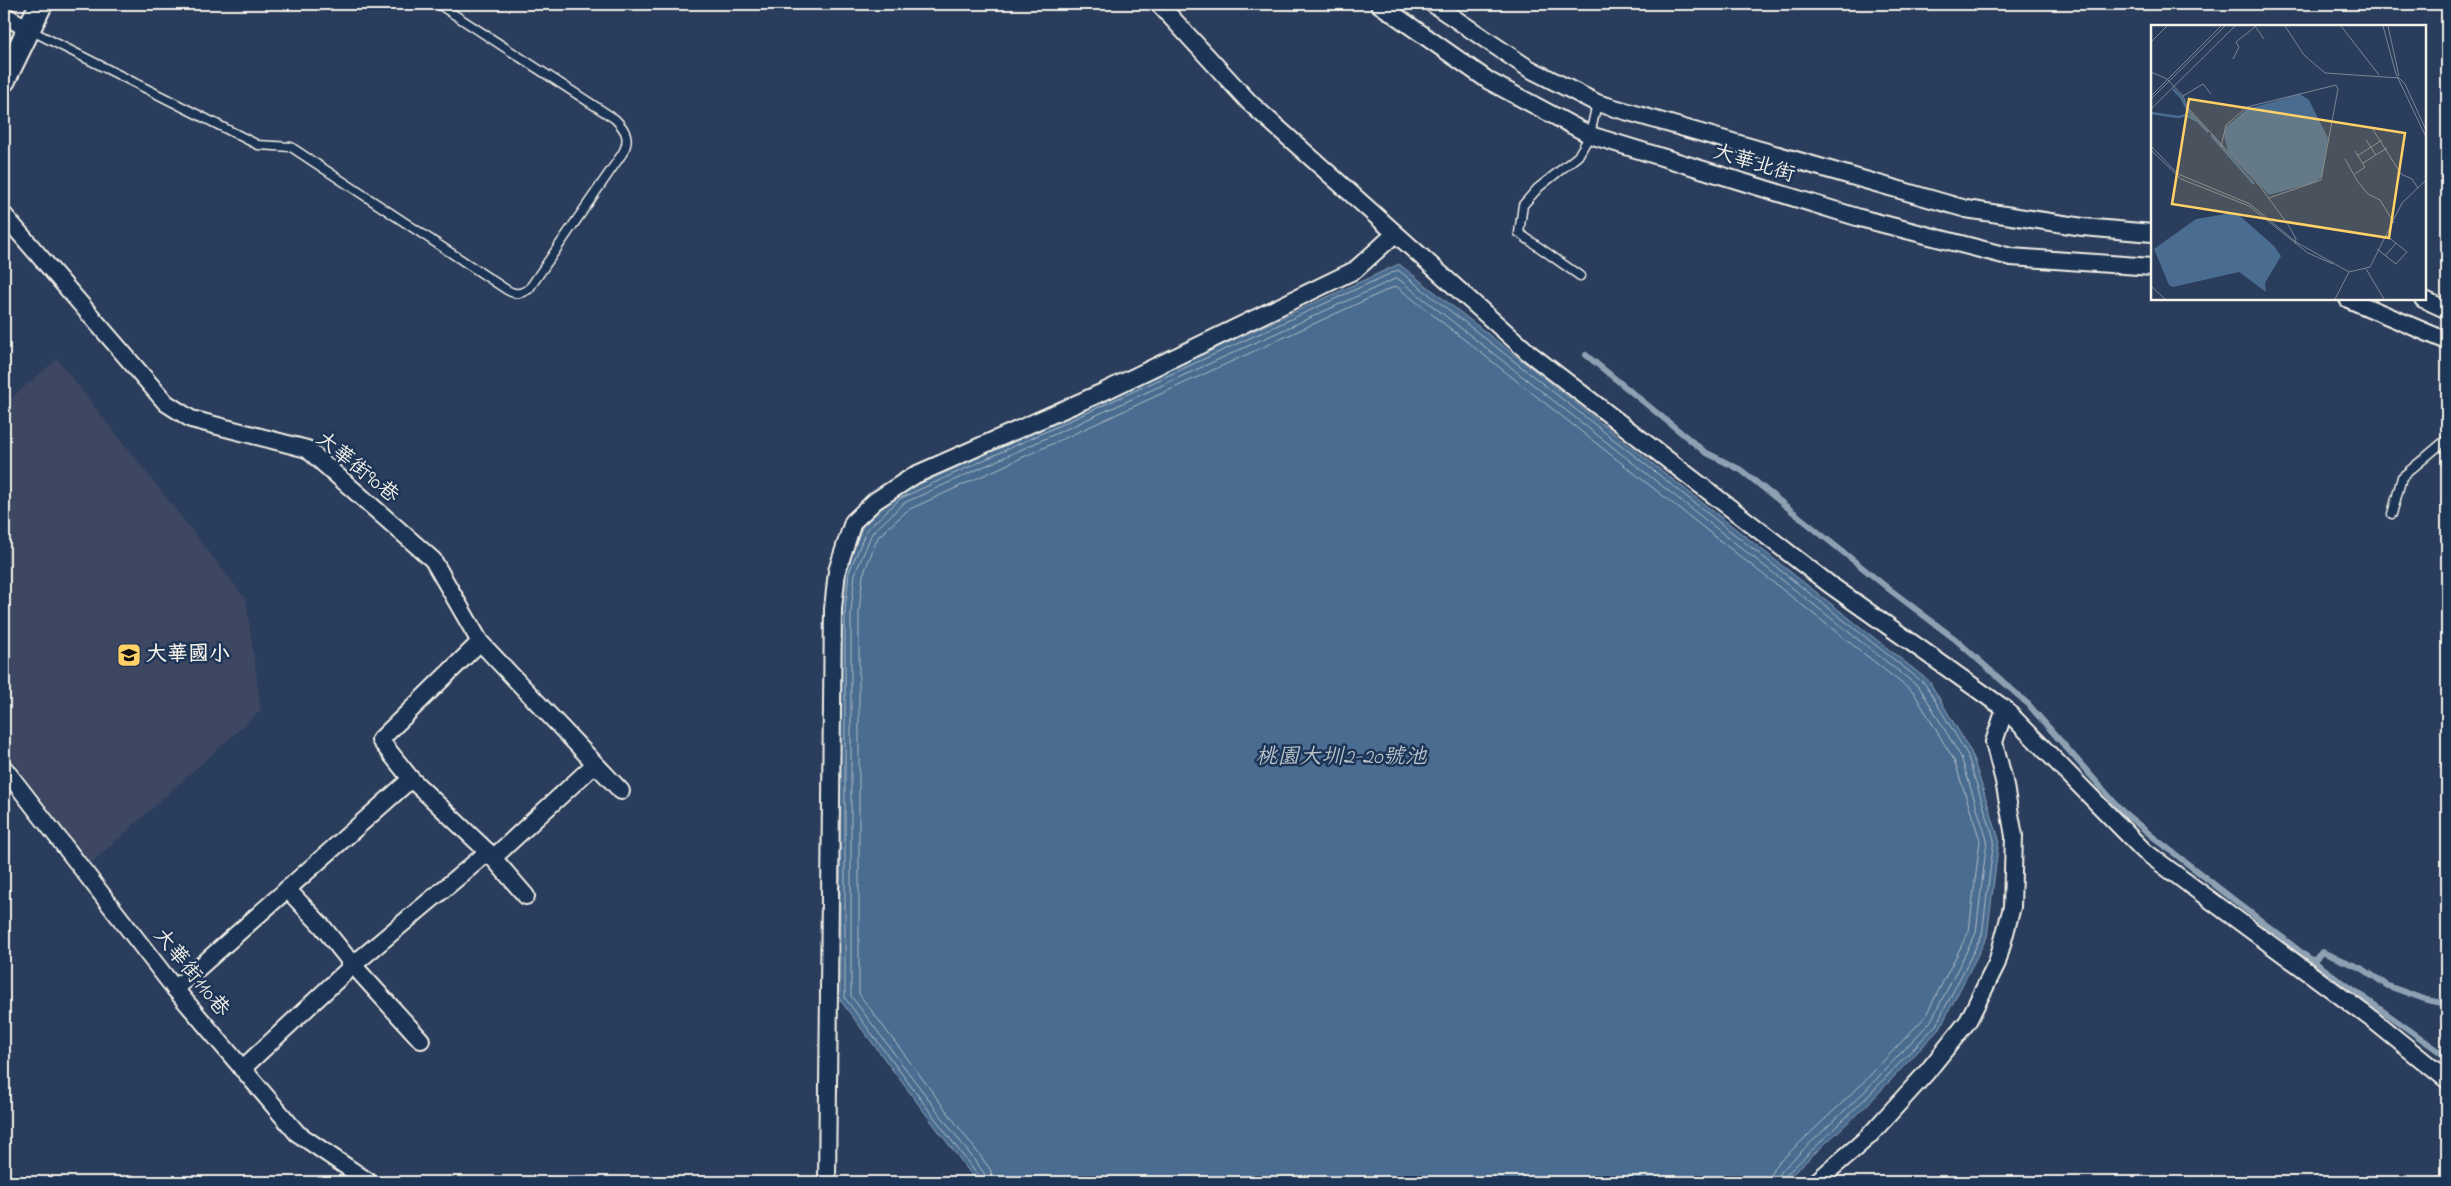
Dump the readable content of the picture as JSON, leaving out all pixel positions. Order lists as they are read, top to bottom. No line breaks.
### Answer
{"streets":{"street":["大華北街","大華街90巷","大華街110巷"]},"water":["桃園大圳2-20號池"],"places":{"school or university":["大華國小"]}}
